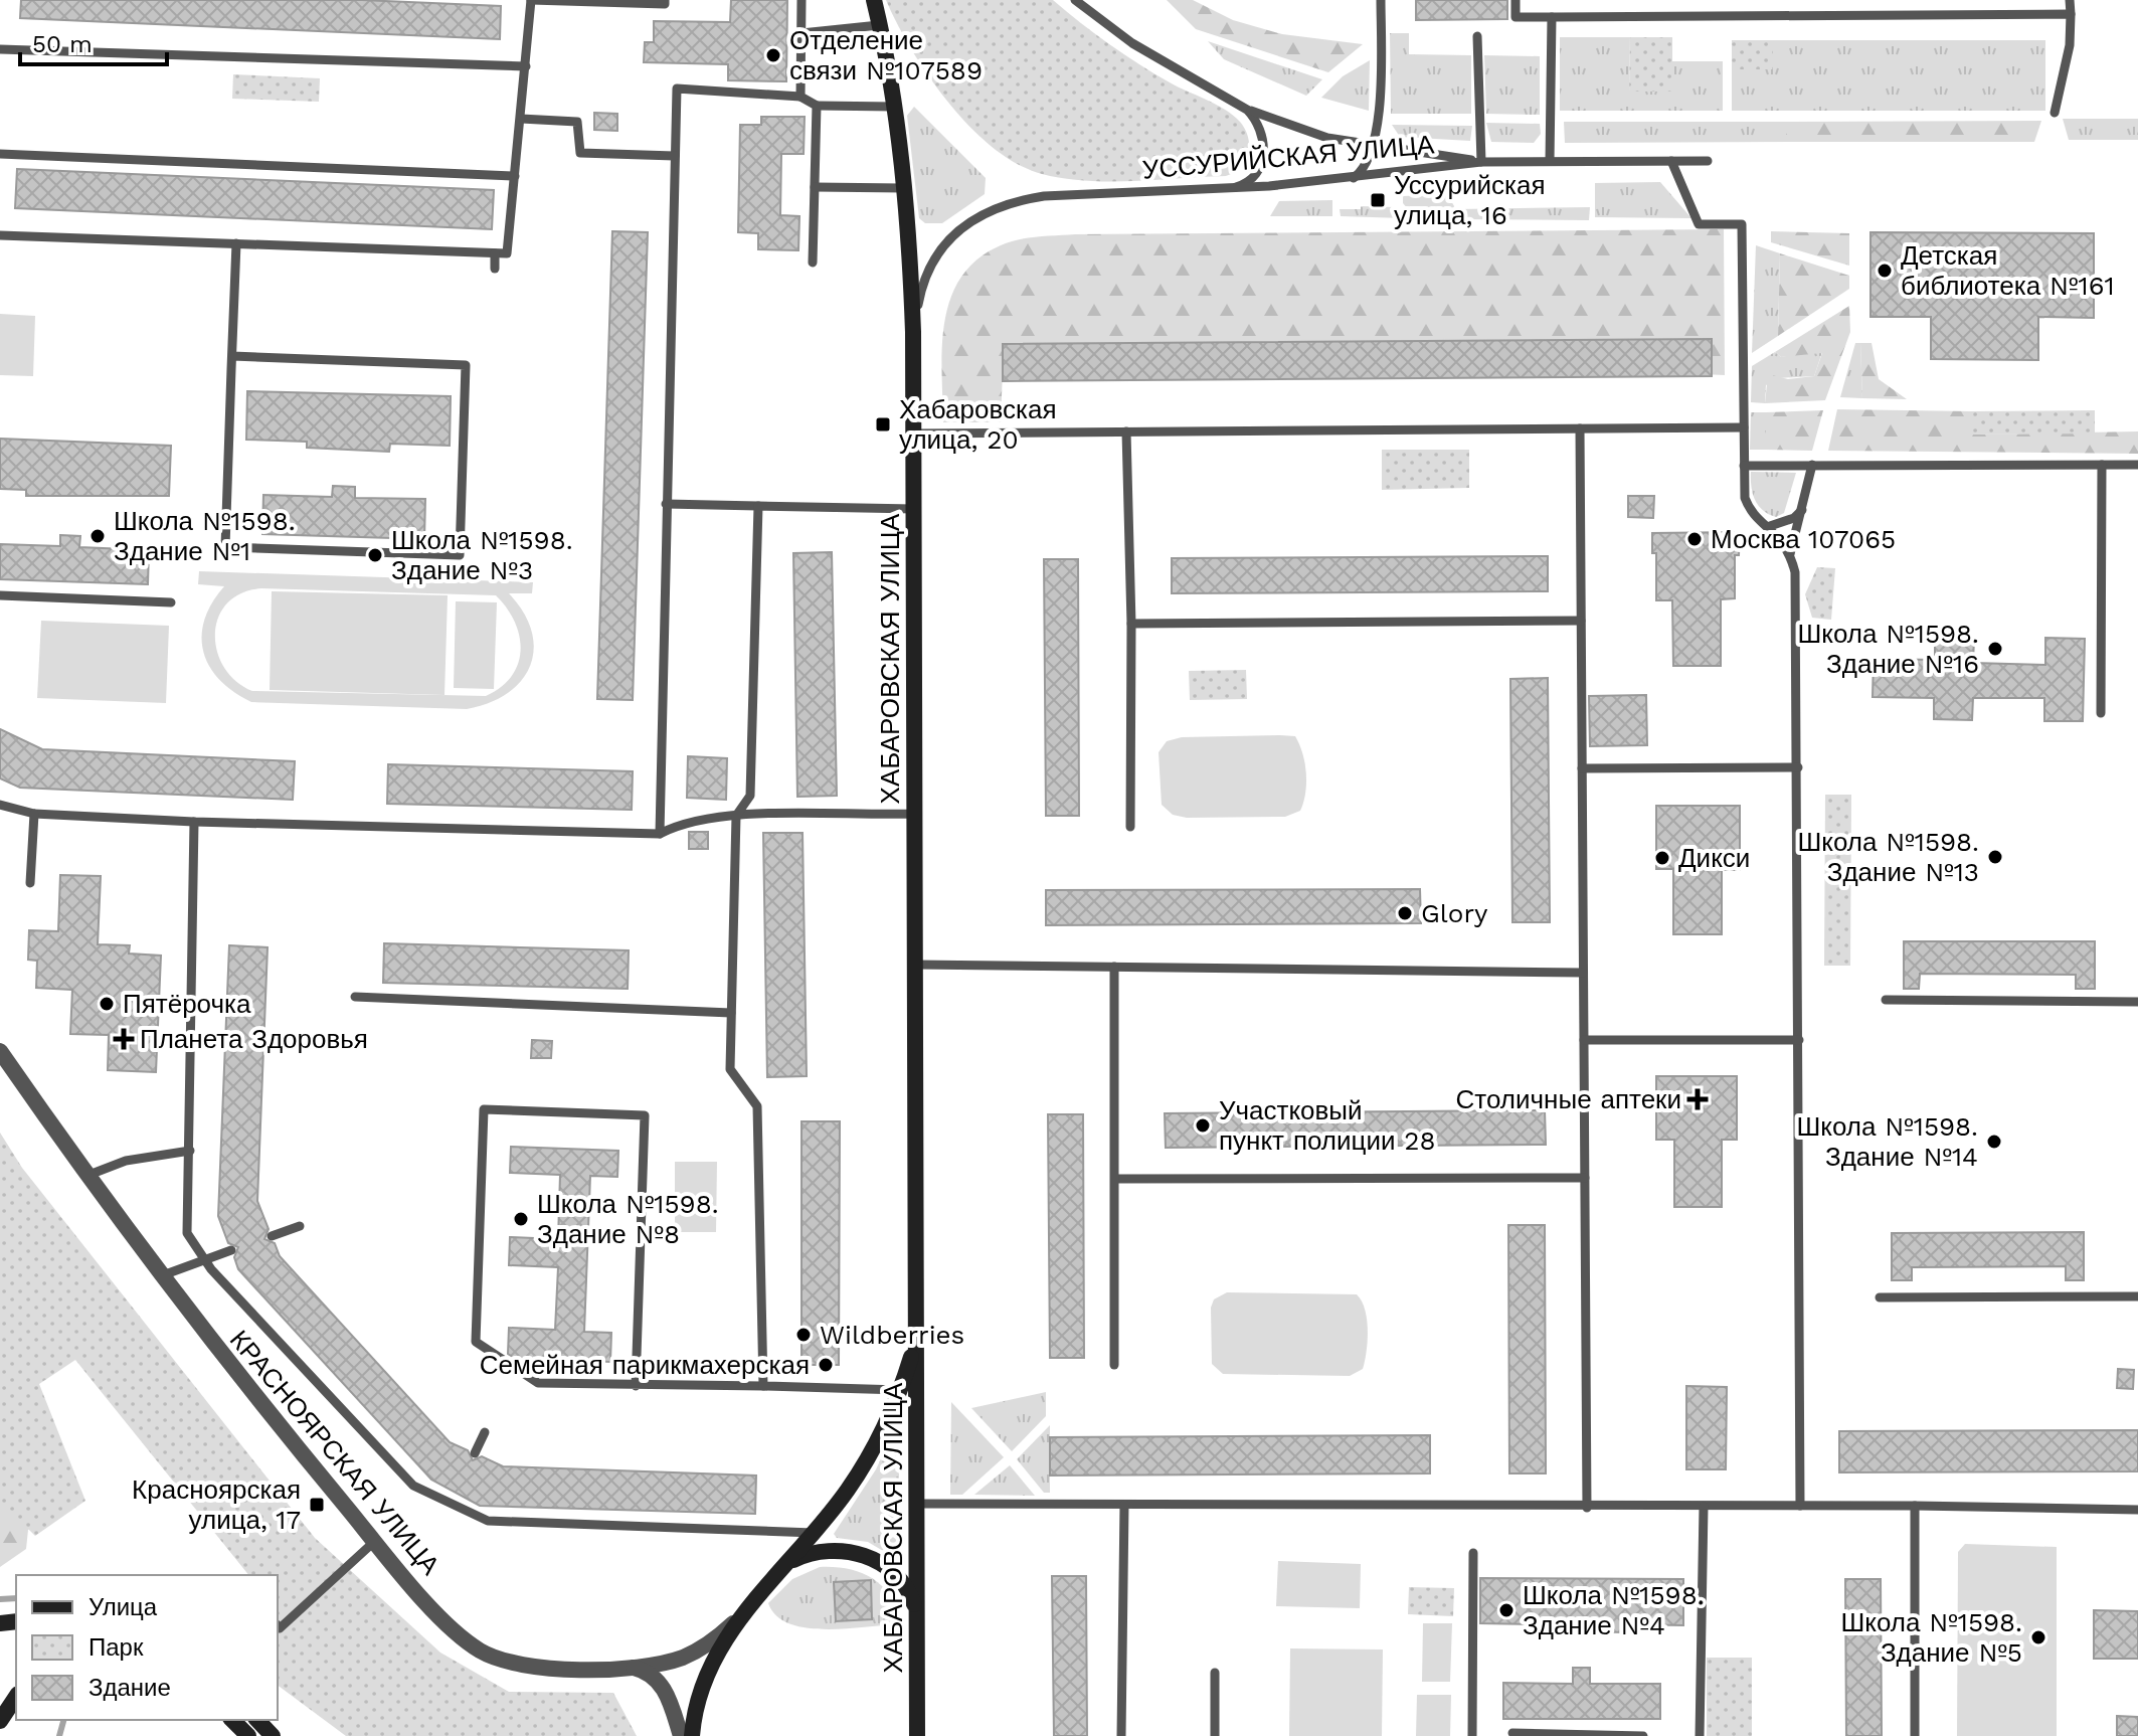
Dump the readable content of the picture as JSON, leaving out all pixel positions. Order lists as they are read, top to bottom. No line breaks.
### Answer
{"streets":{"main road":["ХАБАРОВСКАЯ УЛИЦА"],"street":["КРАСНОЯРСКАЯ УЛИЦА"],"lane":["УССУРИЙСКАЯ УЛИЦА"]},"crossings":[["УССУРИЙСКАЯ УЛИЦА","ХАБАРОВСКАЯ УЛИЦА"],["ХАБАРОВСКАЯ УЛИЦА","КРАСНОЯРСКАЯ УЛИЦА"]],"places":{"other":["Отделение связи №107589","Детская библиотека №161","Школа №1598. Здание №1","Москва 107065","Школа №1598. Здание №3","Школа №1598. Здание №16","Школа №1598. Здание №13","Дикси","Glory","Пятёрочка","Участковый пункт полиции 28","Школа №1598. Здание №14","Школа №1598. Здание №8","Wildberries","Семейная парикмахерская","Школа №1598. Здание №4","Школа №1598. Здание №5"],"transit":["Уссурийская улица, 16","Хабаровская улица, 20","Красноярская улица, 17"],"health":["Планета Здоровья","Столичные аптеки"]},"legend":["Улица","Парк","Здание"],"scale_bar":"50 m"}
